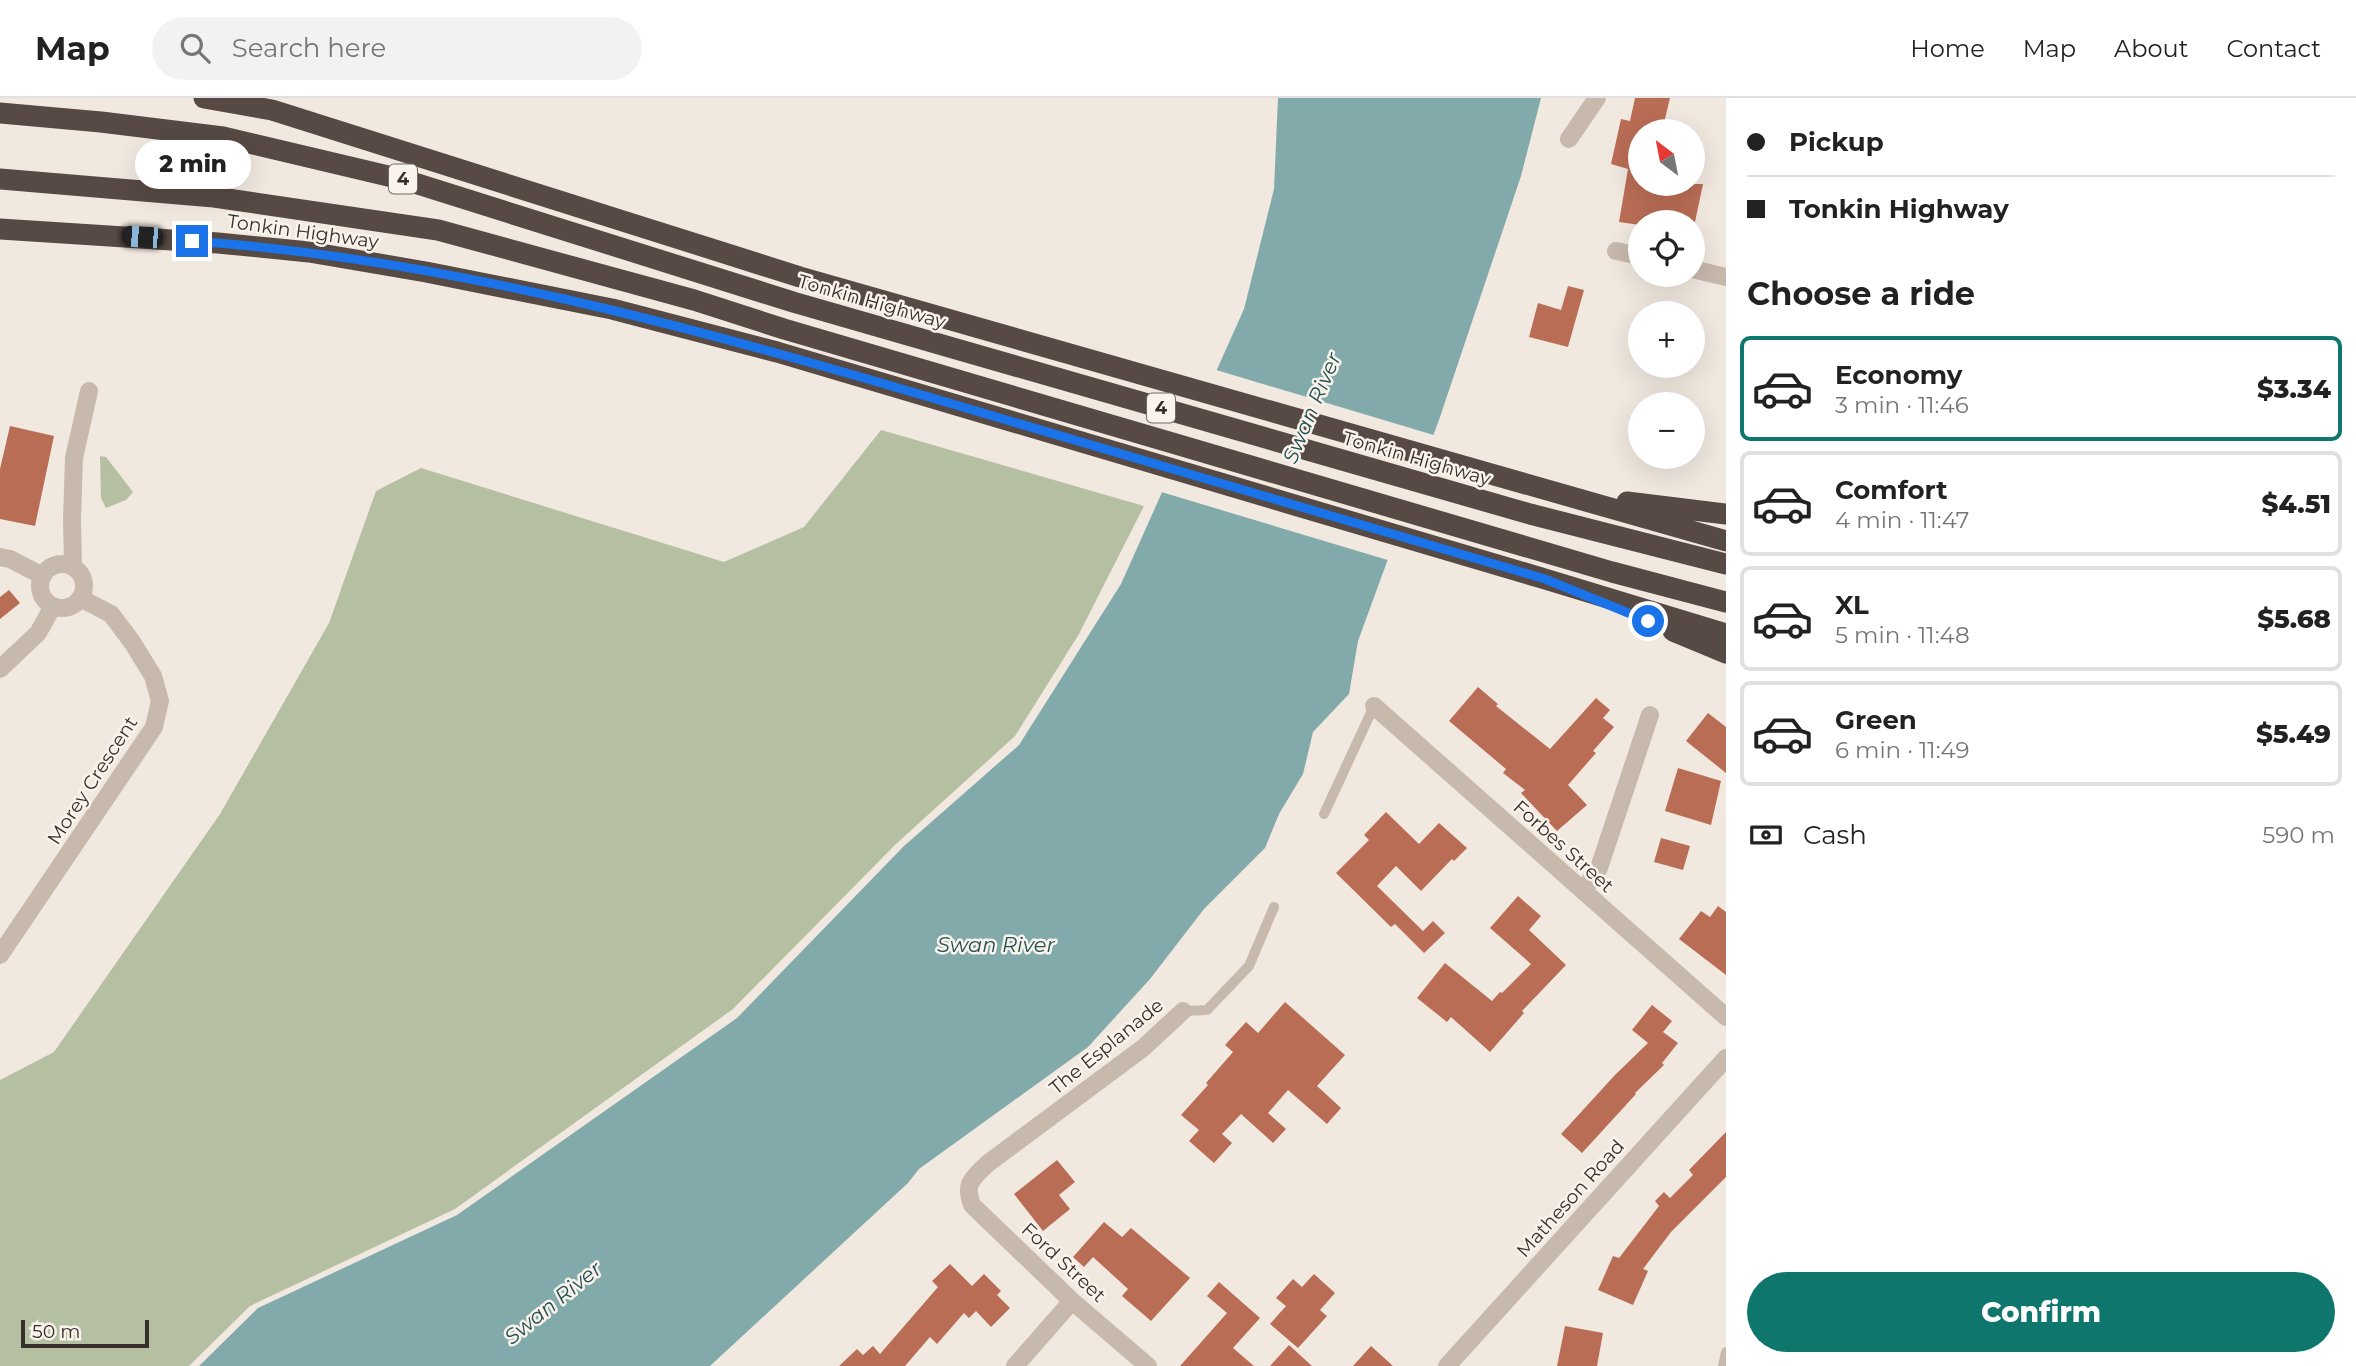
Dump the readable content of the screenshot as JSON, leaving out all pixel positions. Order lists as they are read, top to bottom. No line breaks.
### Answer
{"streets":{"highway":["4","Tonkin Highway"],"street":["Morey Crescent","Forbes Street","The Esplanade","Matheson Road","Ford Street"]},"crossings":[["The Esplanade","Ford Street"]],"water":["Swan River"],"scale_bar":"50 m","north":"top left","page":{"header":"Map","search":"Search here","nav":["Home","Map","About","Contact"],"banner":["Pickup","Tonkin Highway"],"map_buttons":["+","−"],"bubble":"2 min","heading":"Choose a ride","list":[{"name":"Economy","note":"3 min · 11:46","value":"$3.34"},{"name":"Comfort","note":"4 min · 11:47","value":"$4.51"},{"name":"XL","note":"5 min · 11:48","value":"$5.68"},{"name":"Green","note":"6 min · 11:49","value":"$5.49"}],"pay":["Cash","590 m"],"buttons":"Confirm","scale":"50 m"}}
